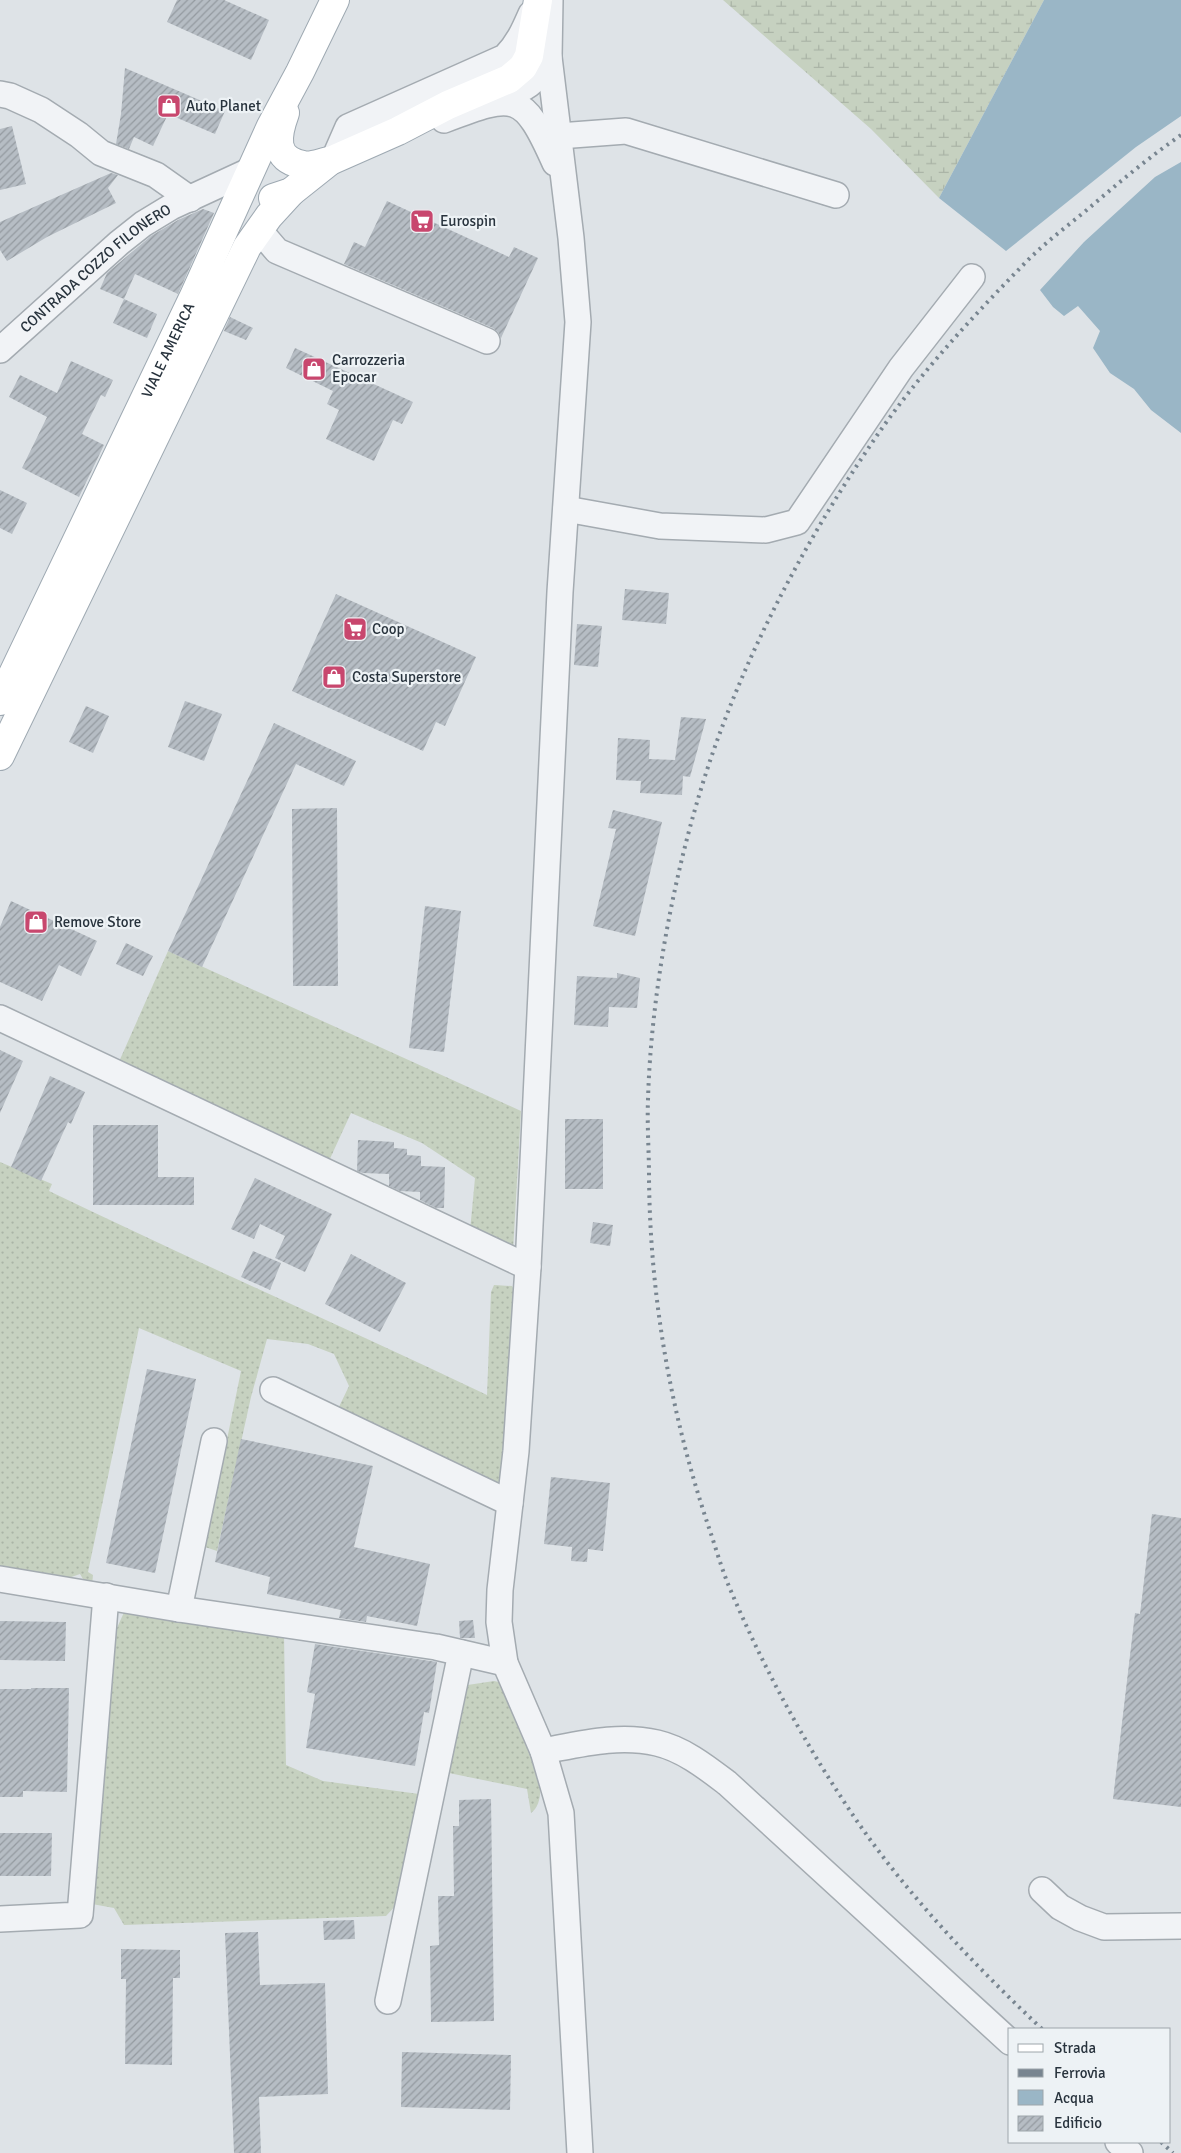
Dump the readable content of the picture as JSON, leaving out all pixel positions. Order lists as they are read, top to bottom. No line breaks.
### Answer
{"streets":{"main road":["VIALE AMERICA"],"street":["CONTRADA COZZO FILONERO"]},"crossings":[["CONTRADA COZZO FILONERO","VIALE AMERICA"]],"places":{"shop":["Auto Planet","Carrozzeria Epocar","Costa Superstore","Remove Store"],"supermarket":["Eurospin","Coop"]},"legend":["Strada","Ferrovia","Acqua","Edificio"]}
